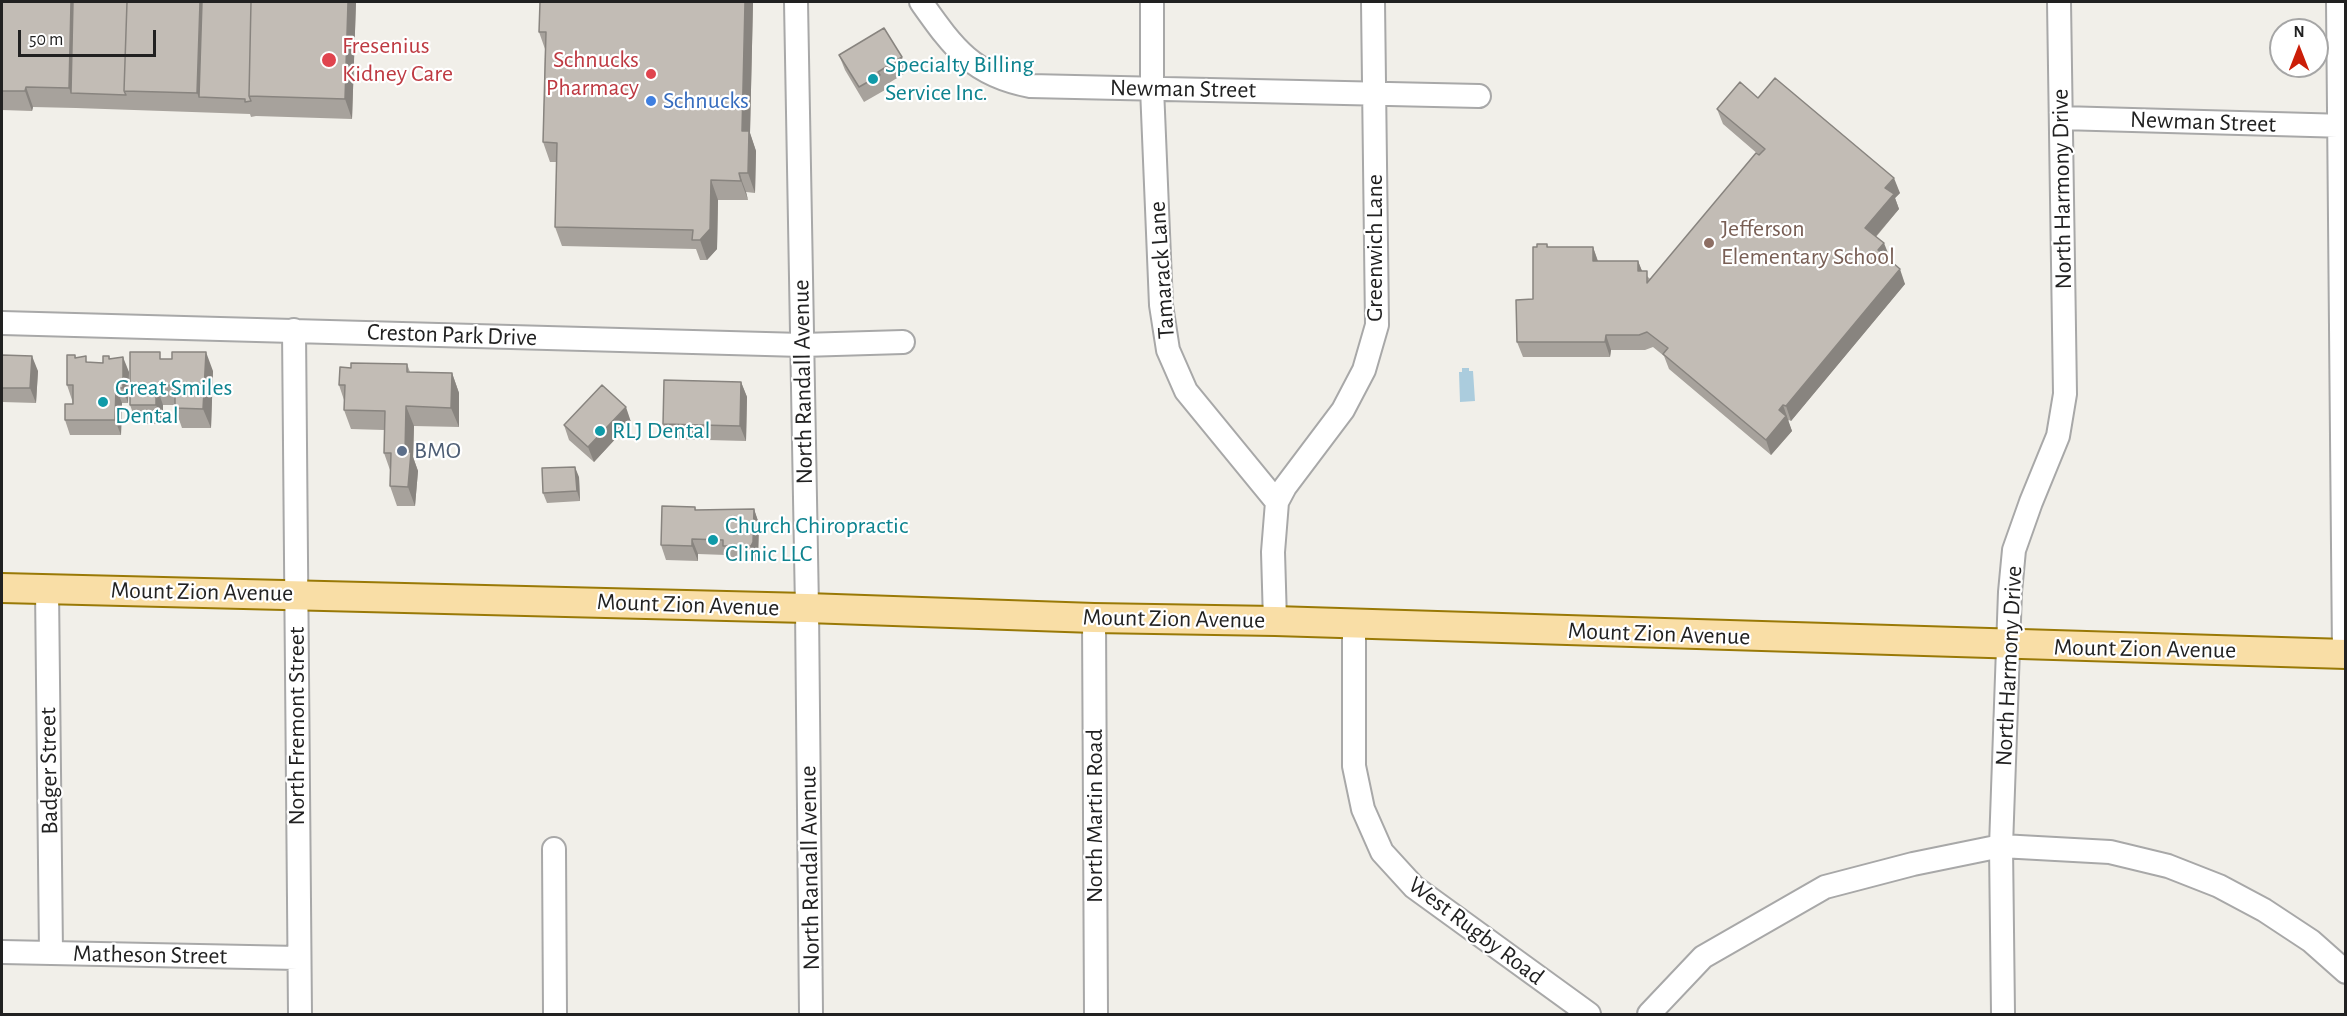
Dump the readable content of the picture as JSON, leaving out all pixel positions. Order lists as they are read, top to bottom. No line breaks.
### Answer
{"streets":{"main road":["Mount Zion Avenue"],"street":["Newman Street","North Harmony Drive","Greenwich Lane","Tamarack Lane","Creston Park Drive","North Randall Avenue","North Fremont Street","Badger Street","North Martin Road","West Rugby Road","Matheson Street"]},"crossings":[["Newman Street","North Harmony Drive"],["Newman Street","Greenwich Lane"],["Newman Street","Tamarack Lane"],["North Harmony Drive","Mount Zion Avenue"],["Greenwich Lane","Tamarack Lane"],["Creston Park Drive","North Randall Avenue"],["Creston Park Drive","North Fremont Street"],["North Randall Avenue","Mount Zion Avenue"],["Mount Zion Avenue","North Fremont Street"],["Mount Zion Avenue","Badger Street"],["Mount Zion Avenue","North Martin Road"],["Mount Zion Avenue","West Rugby Road"],["North Fremont Street","Matheson Street"],["Badger Street","Matheson Street"]],"places":["Fresenius Kidney Care","Schnucks Pharmacy","Specialty Billing Service Inc.","Schnucks","Jefferson Elementary School","Great Smiles Dental","RLJ Dental","BMO","Church Chiropractic Clinic LLC"],"scale_bar":"50 m","north":"top"}
